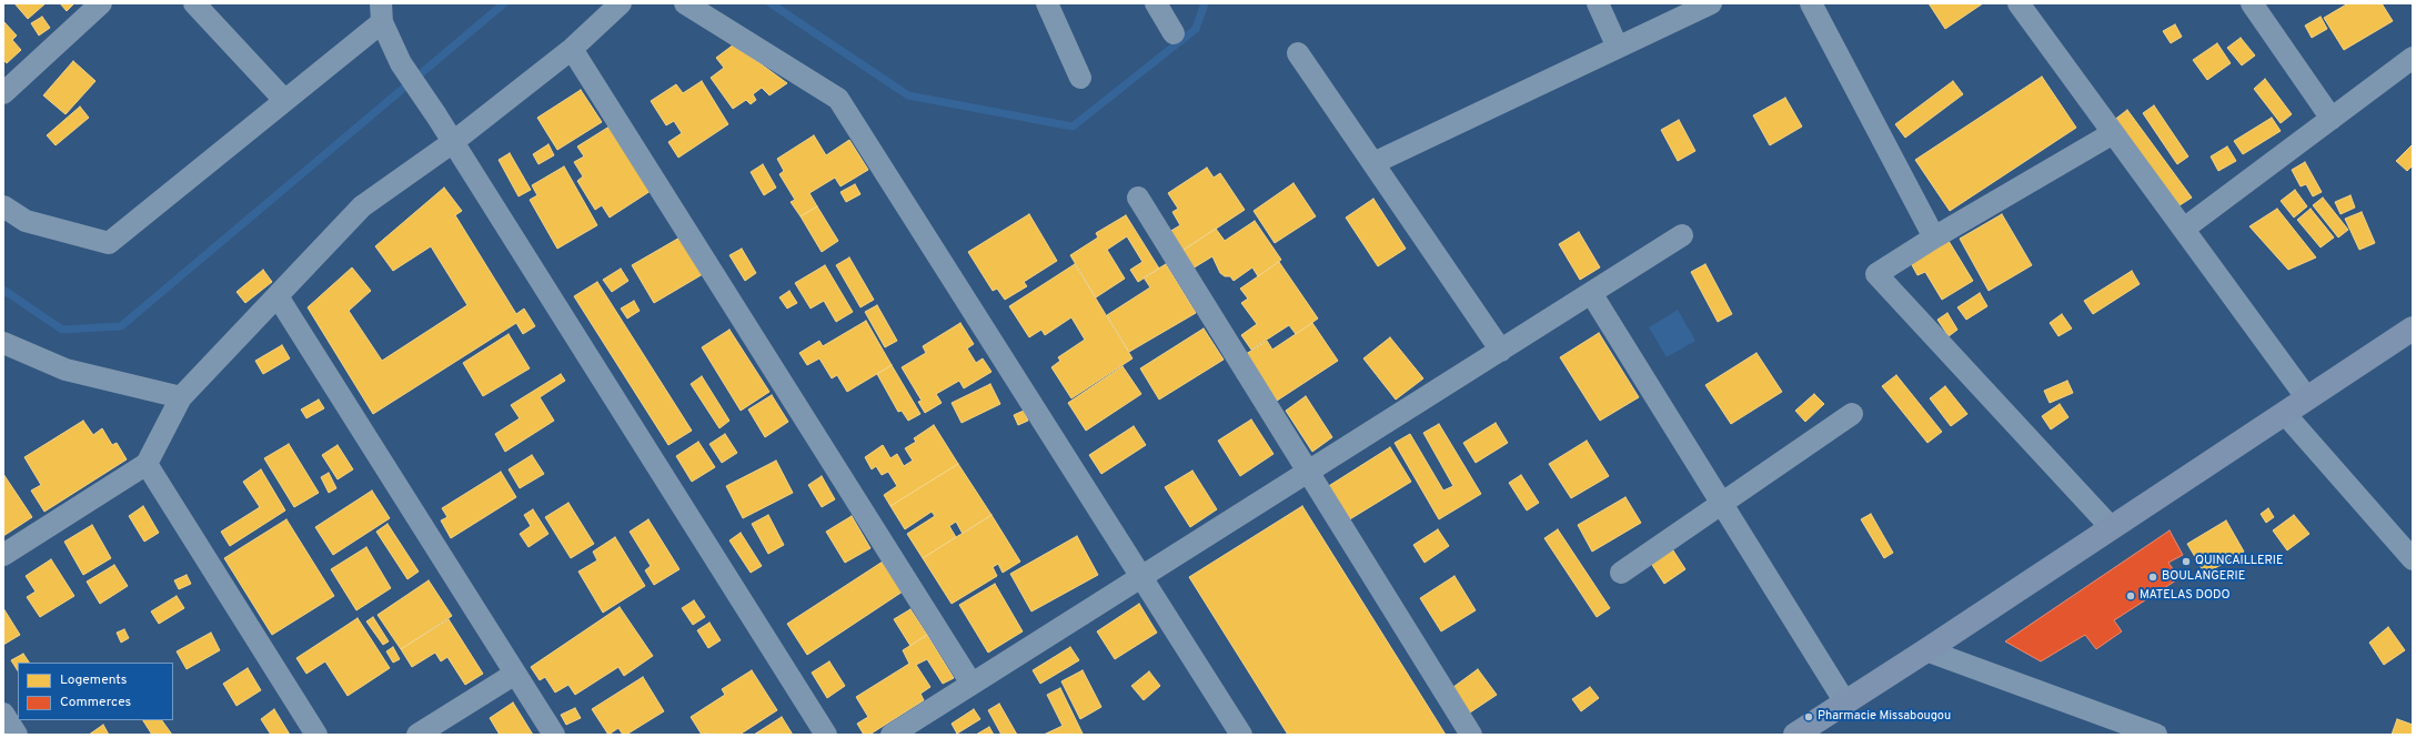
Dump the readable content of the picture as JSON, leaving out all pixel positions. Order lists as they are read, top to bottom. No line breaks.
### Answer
{"places":["QUINCAILLERIE","BOULANGERIE","MATELAS DODO","Pharmacie Missabougou"],"legend":["Logements","Commerces"]}
